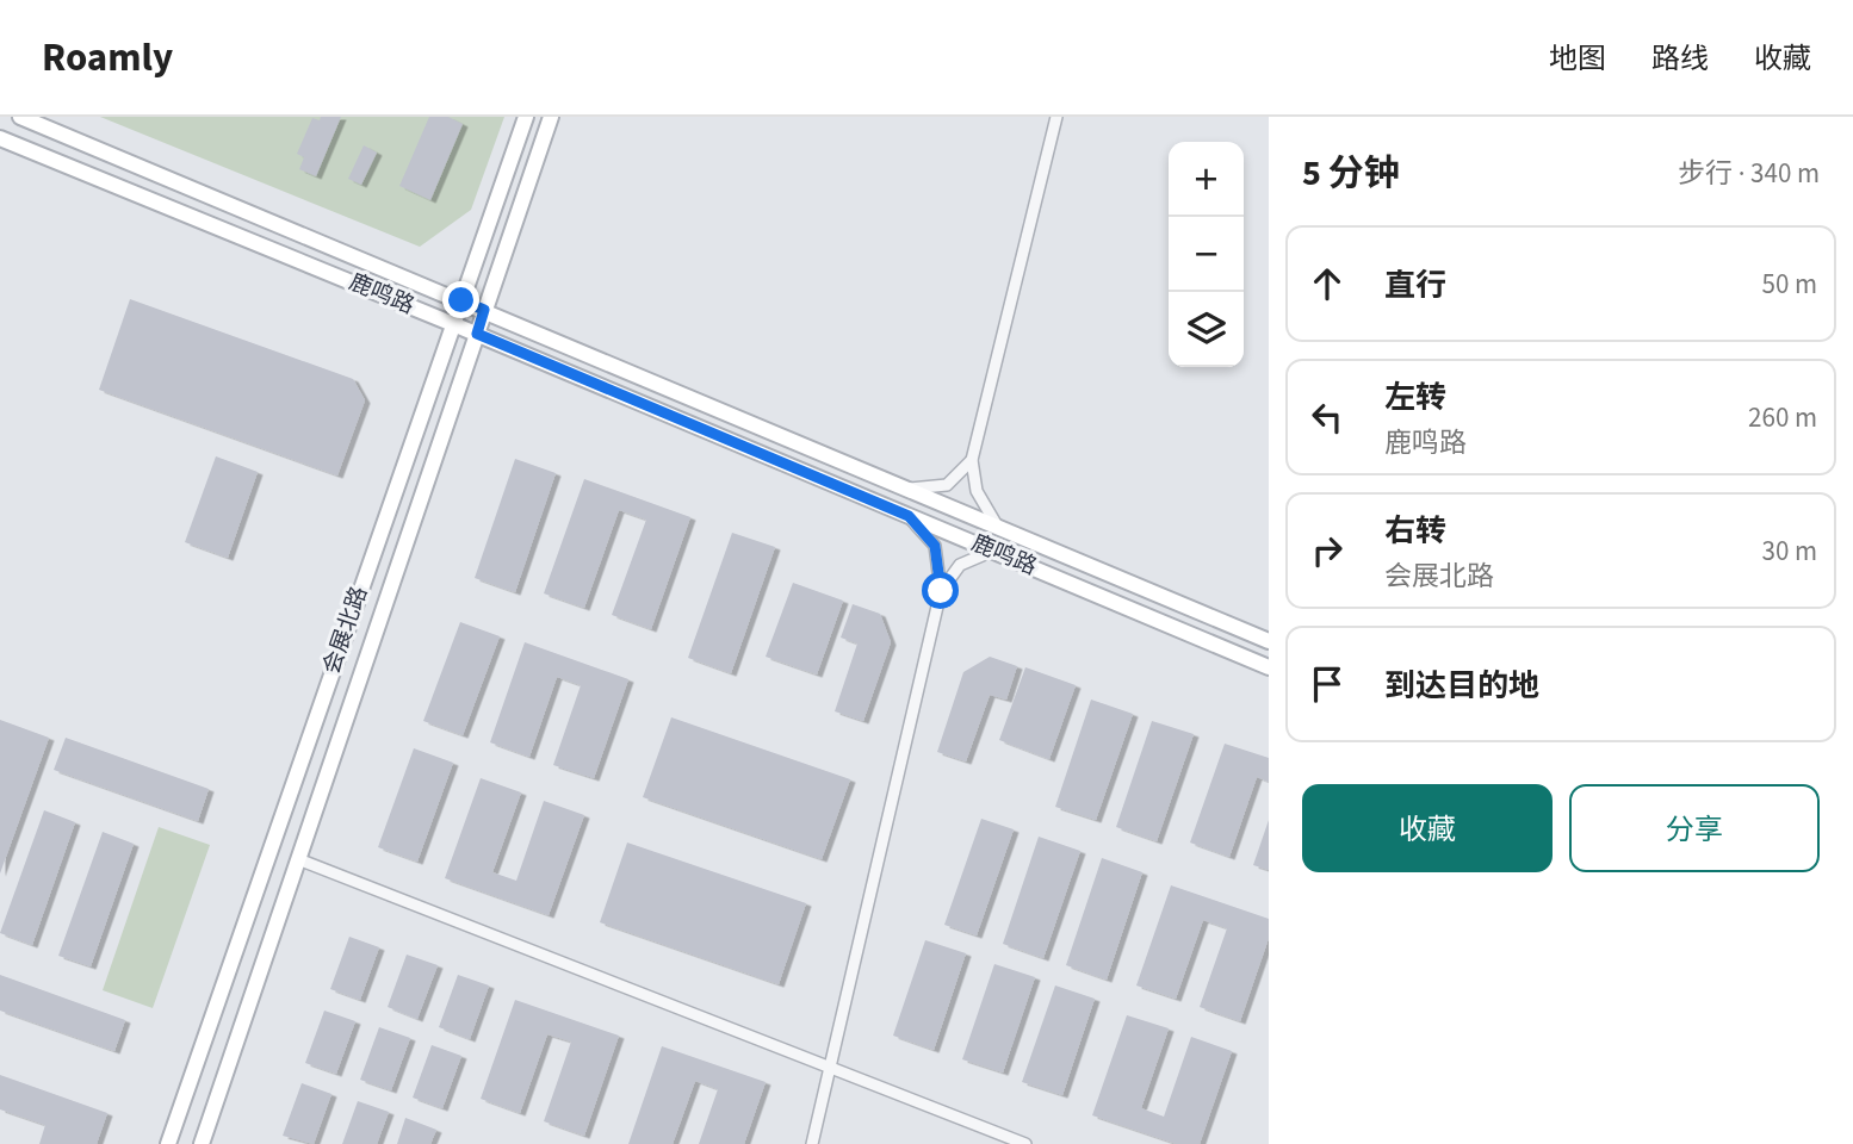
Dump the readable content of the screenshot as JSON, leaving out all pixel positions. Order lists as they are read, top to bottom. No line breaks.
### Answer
{"streets":{"main road":["鹿鸣路","会展北路"]},"crossings":[["鹿鸣路","会展北路"]],"page":{"header":"Roamly","nav":["地图","路线","收藏"],"heading":["5 分钟","步行 · 340 m"],"map_buttons":["+","−"],"list":[["直行","50 m"],["左转","鹿鸣路","260 m"],["右转","会展北路","30 m"],"到达目的地"],"buttons":["收藏","分享"]}}
